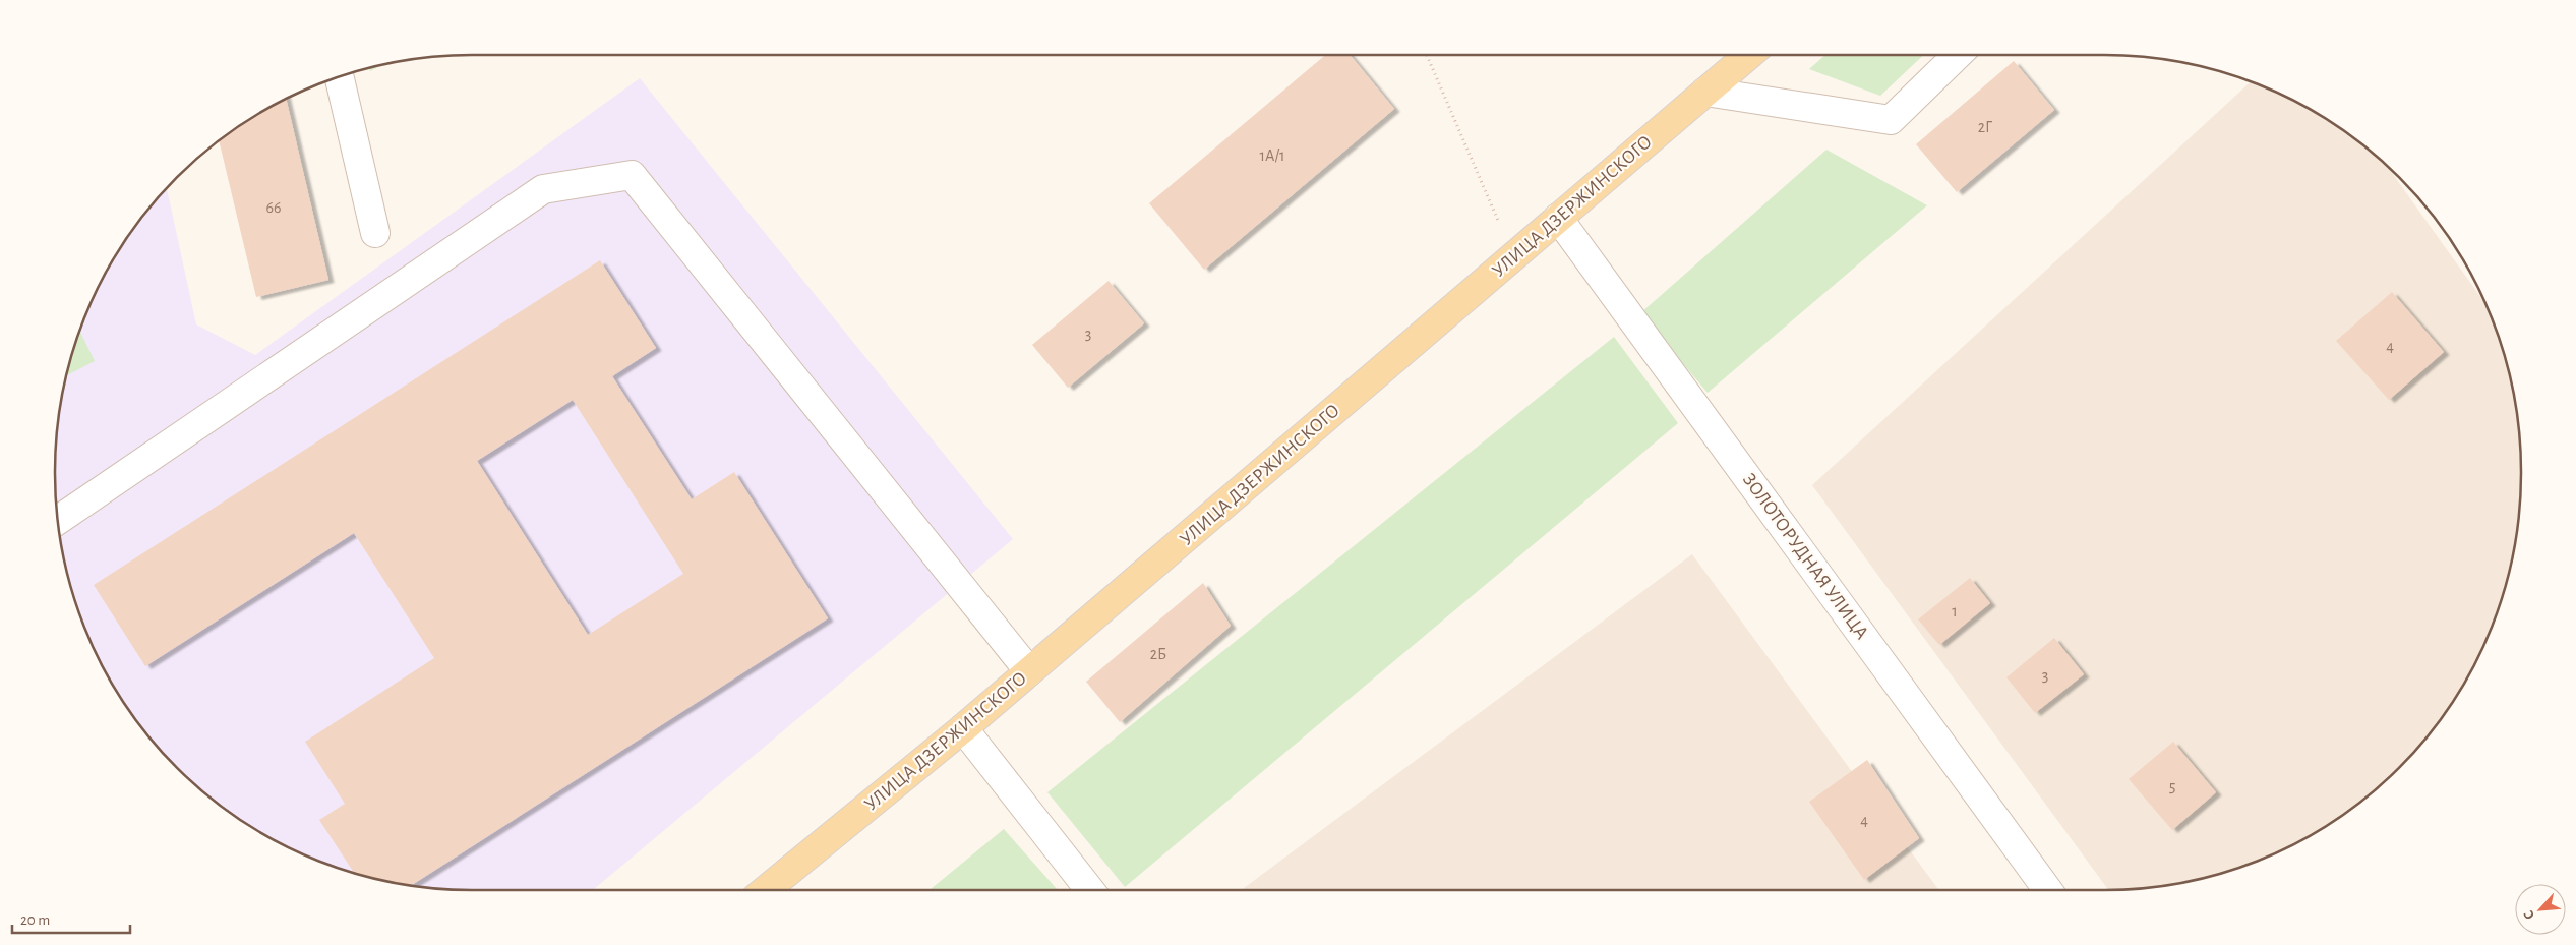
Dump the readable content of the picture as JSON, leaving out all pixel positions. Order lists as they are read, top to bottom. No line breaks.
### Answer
{"streets":{"main road":["УЛИЦА ДЗЕРЖИНСКОГО"],"street":["ЗОЛОТОРУДНАЯ УЛИЦА"]},"crossings":[["УЛИЦА ДЗЕРЖИНСКОГО","ЗОЛОТОРУДНАЯ УЛИЦА"]],"house_numbers":["2Г","1А/1","66","3","4","1","2Б","3","5","4"],"scale_bar":"20 m","north":"bottom left"}
